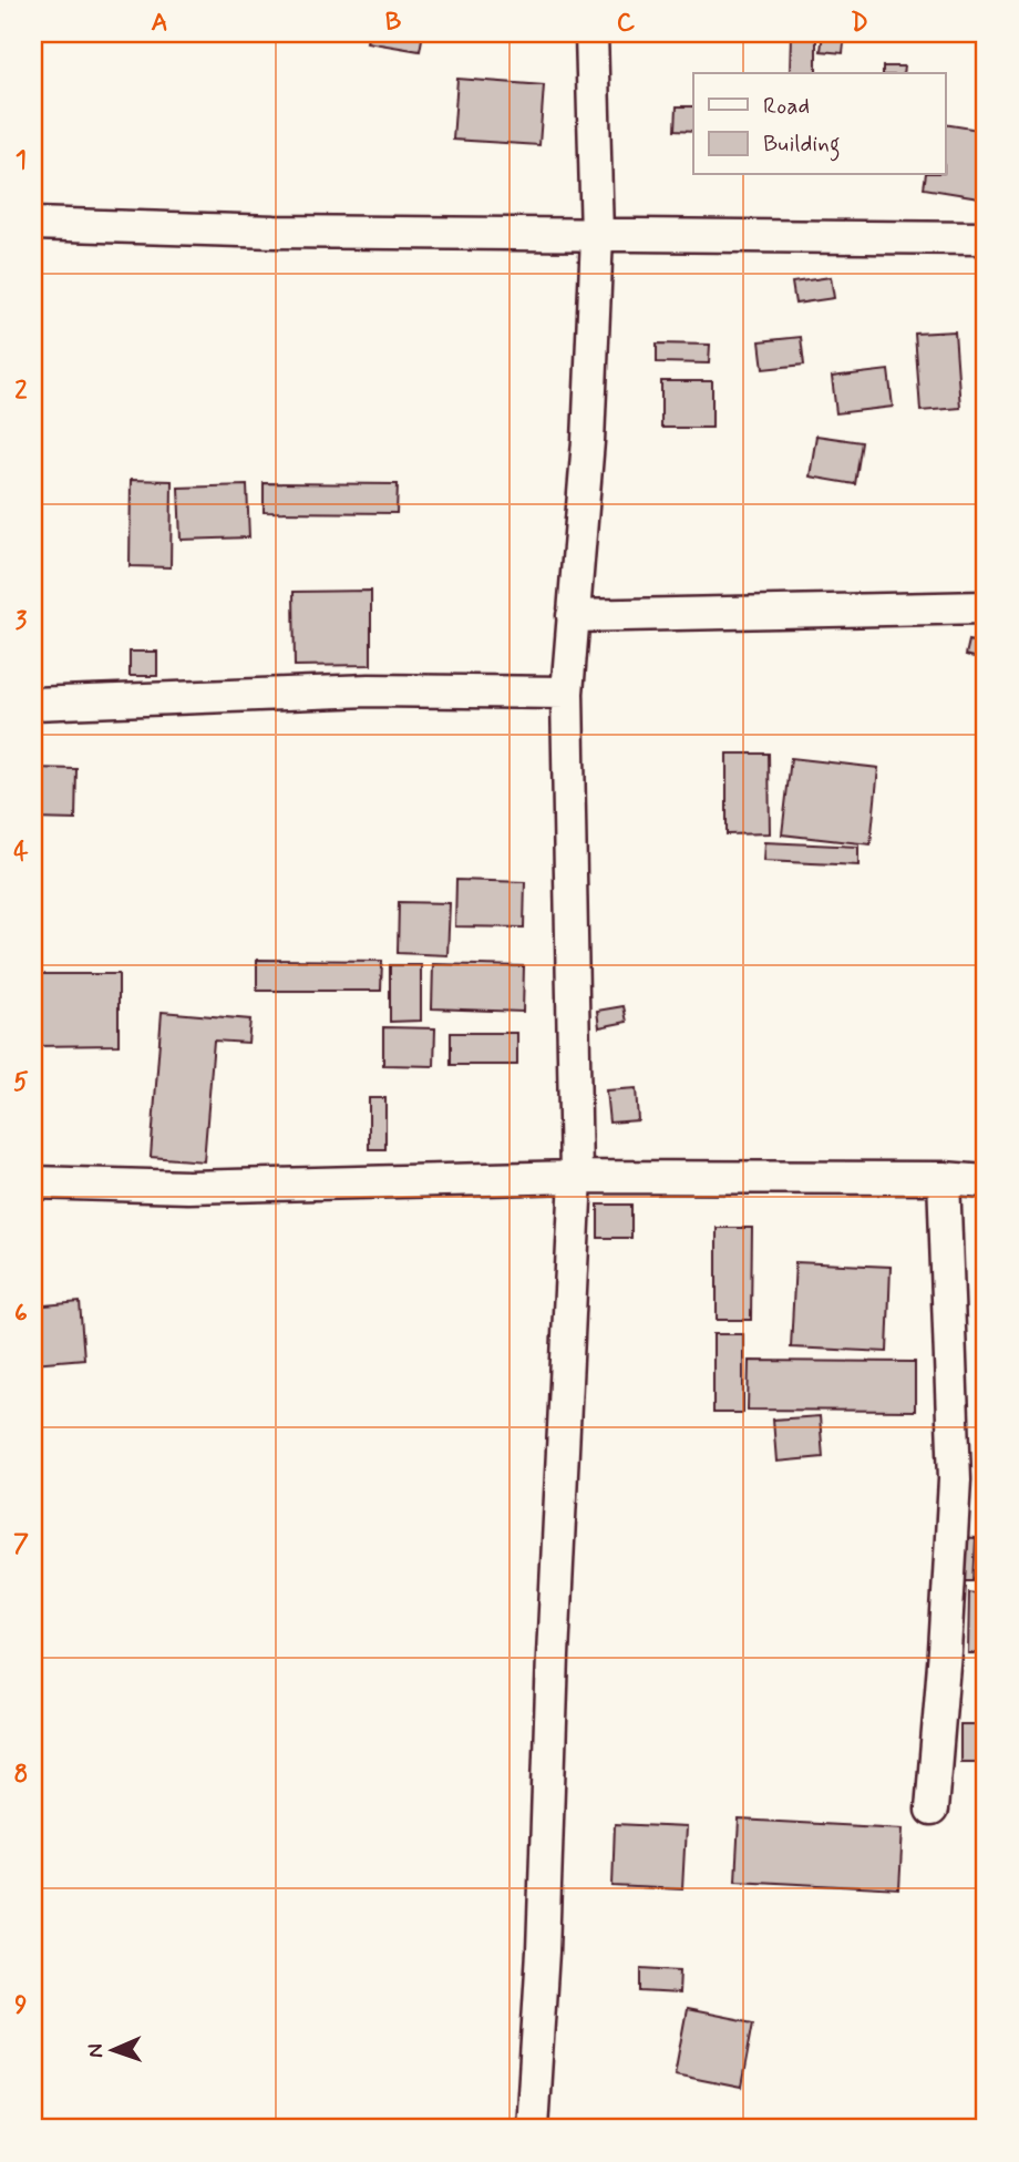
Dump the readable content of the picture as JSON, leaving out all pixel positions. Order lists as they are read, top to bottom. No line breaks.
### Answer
{"legend":["Road","Building"],"north":"left","grid":{"columns":["A","B","C","D"],"rows":["1","2","3","4","5","6","7","8","9"]}}
